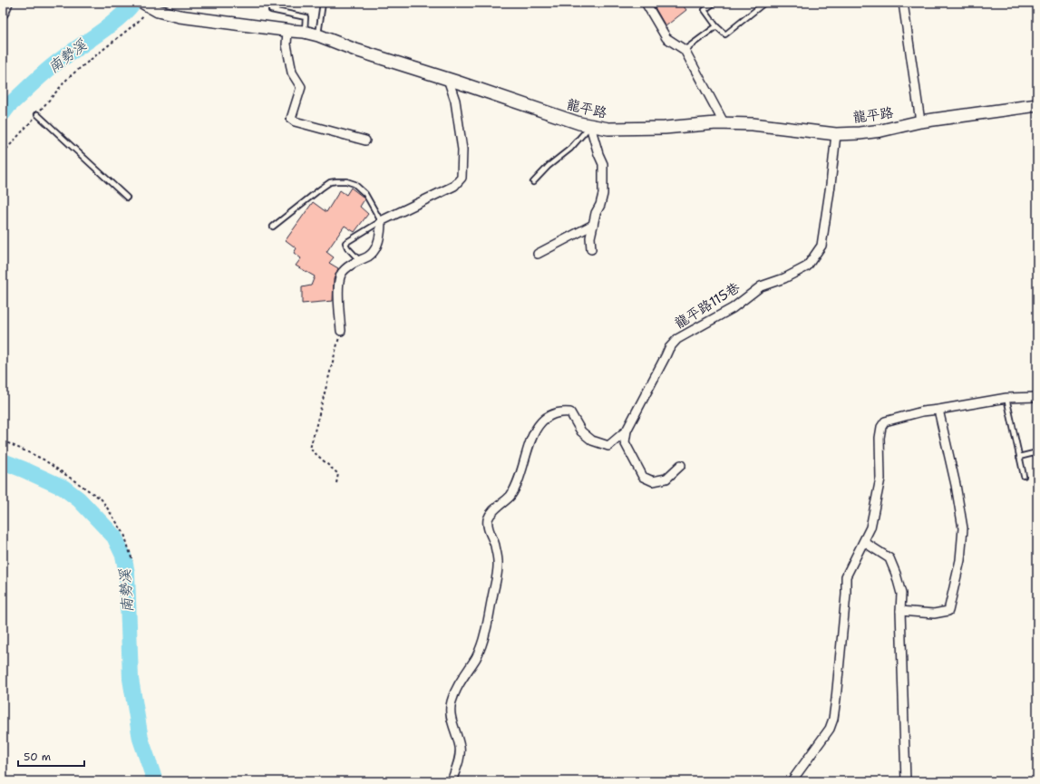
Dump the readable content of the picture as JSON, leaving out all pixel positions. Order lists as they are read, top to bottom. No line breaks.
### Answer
{"streets":{"street":["龍平路","龍平路115巷"]},"crossings":[["龍平路","龍平路115巷"]],"water":["南勢溪"],"scale_bar":"50 m"}
